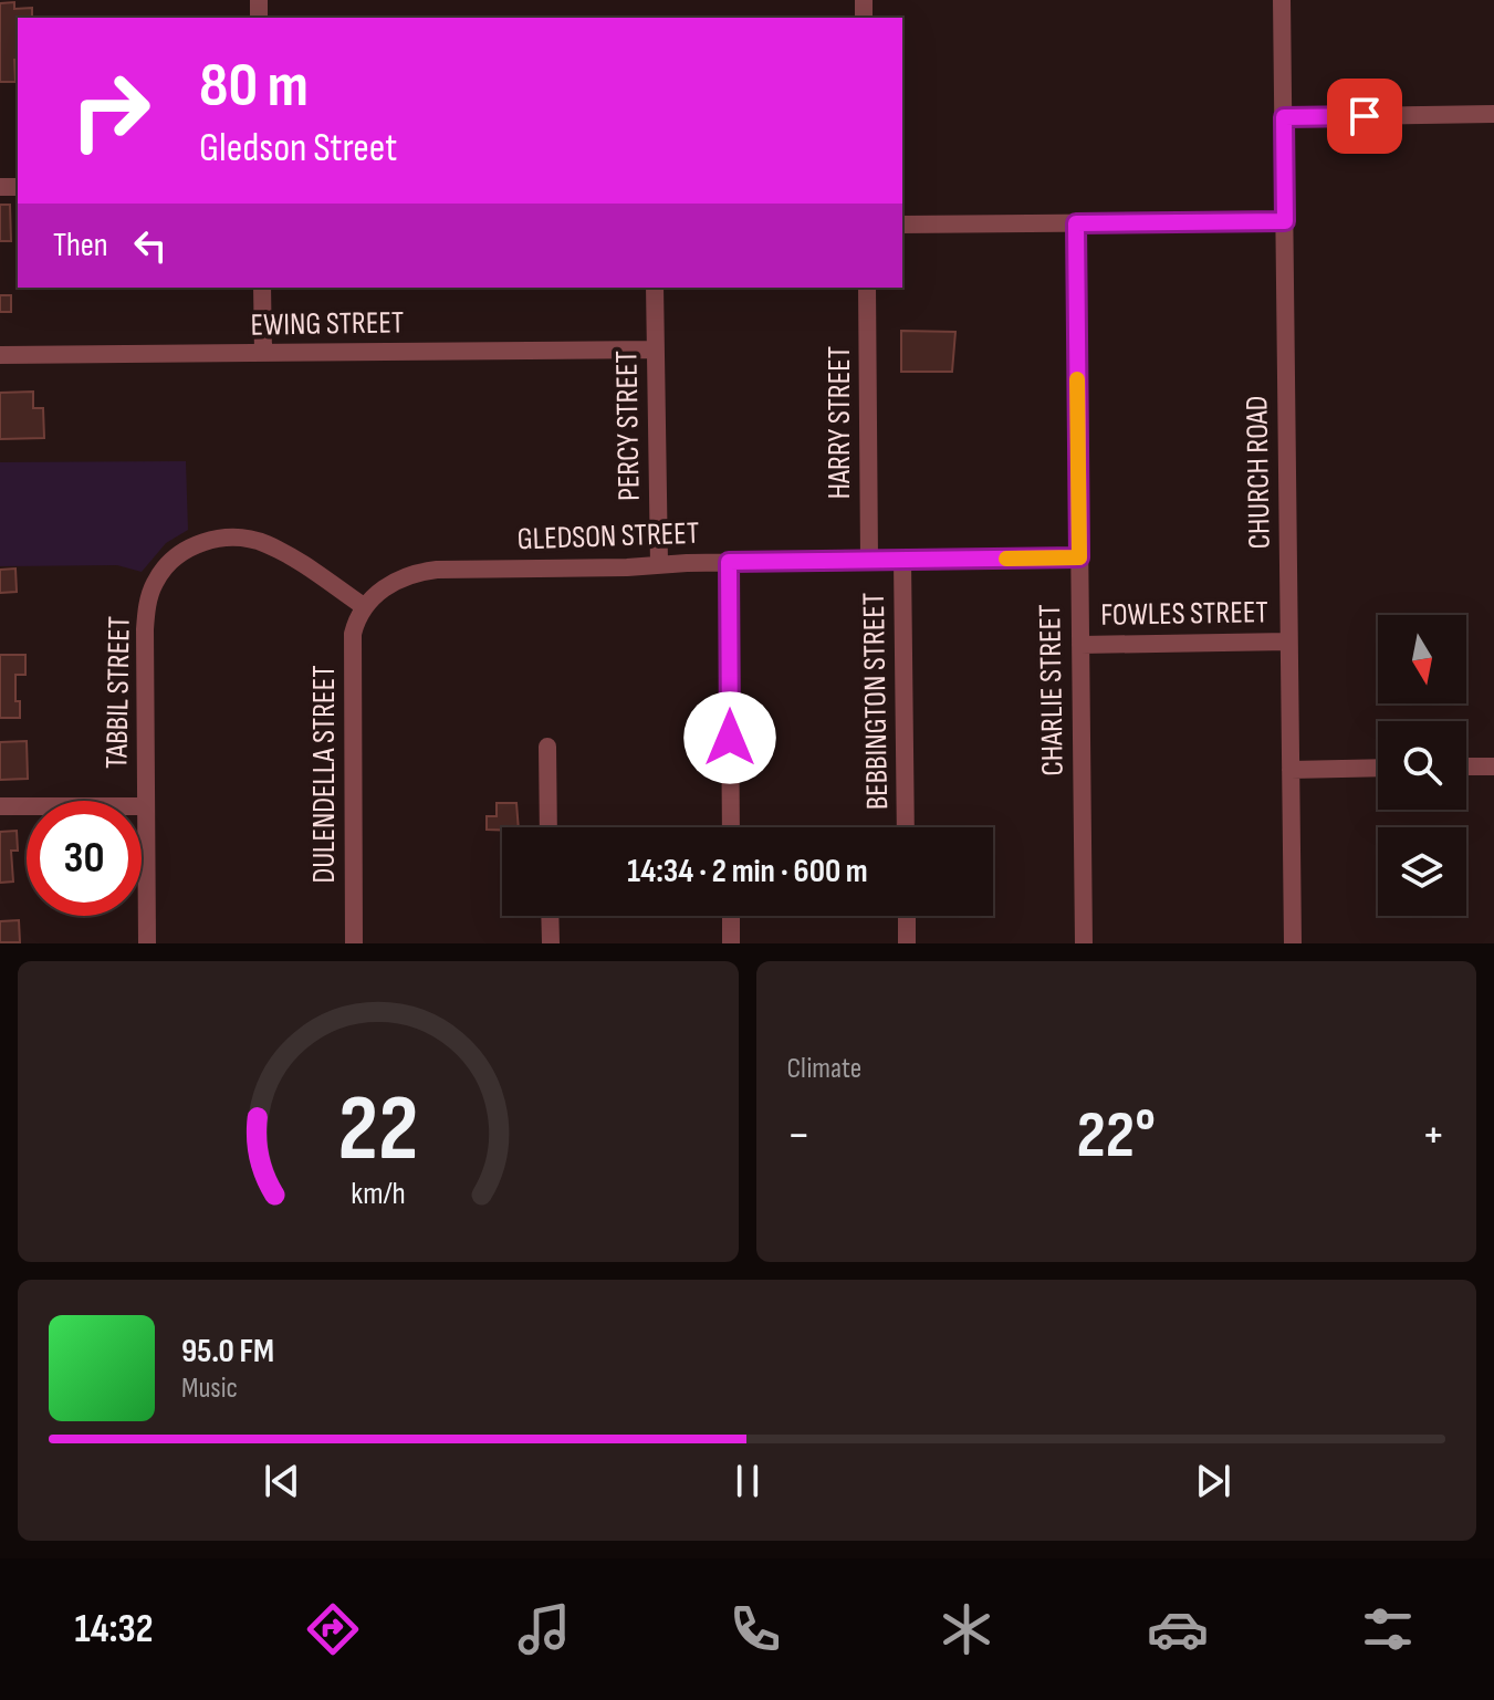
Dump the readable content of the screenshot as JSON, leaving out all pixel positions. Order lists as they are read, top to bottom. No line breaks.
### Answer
{"streets":{"street":["EWING STREET","HARRY STREET","PERCY STREET","CHURCH ROAD","GLEDSON STREET","FOWLES STREET","CHARLIE STREET","TABBIL STREET","BEBBINGTON STREET","DULENDELLA STREET"]},"crossings":[["EWING STREET","PERCY STREET"],["HARRY STREET","GLEDSON STREET"],["PERCY STREET","GLEDSON STREET"],["CHURCH ROAD","FOWLES STREET"],["GLEDSON STREET","CHARLIE STREET"],["GLEDSON STREET","TABBIL STREET"],["GLEDSON STREET","BEBBINGTON STREET"],["GLEDSON STREET","DULENDELLA STREET"],["FOWLES STREET","CHARLIE STREET"],["TABBIL STREET","DULENDELLA STREET"]],"north":"bottom","page":{"turn":["80 m","Gledson Street"],"then":"Then","limit":"30","trip":"14:34 · 2 min · 600 m","tile":"Climate","heat":["−","22°","+"],"song":["95.0 FM","Music"],"tabs":"14:32","gauge":["22","km/h"]}}
